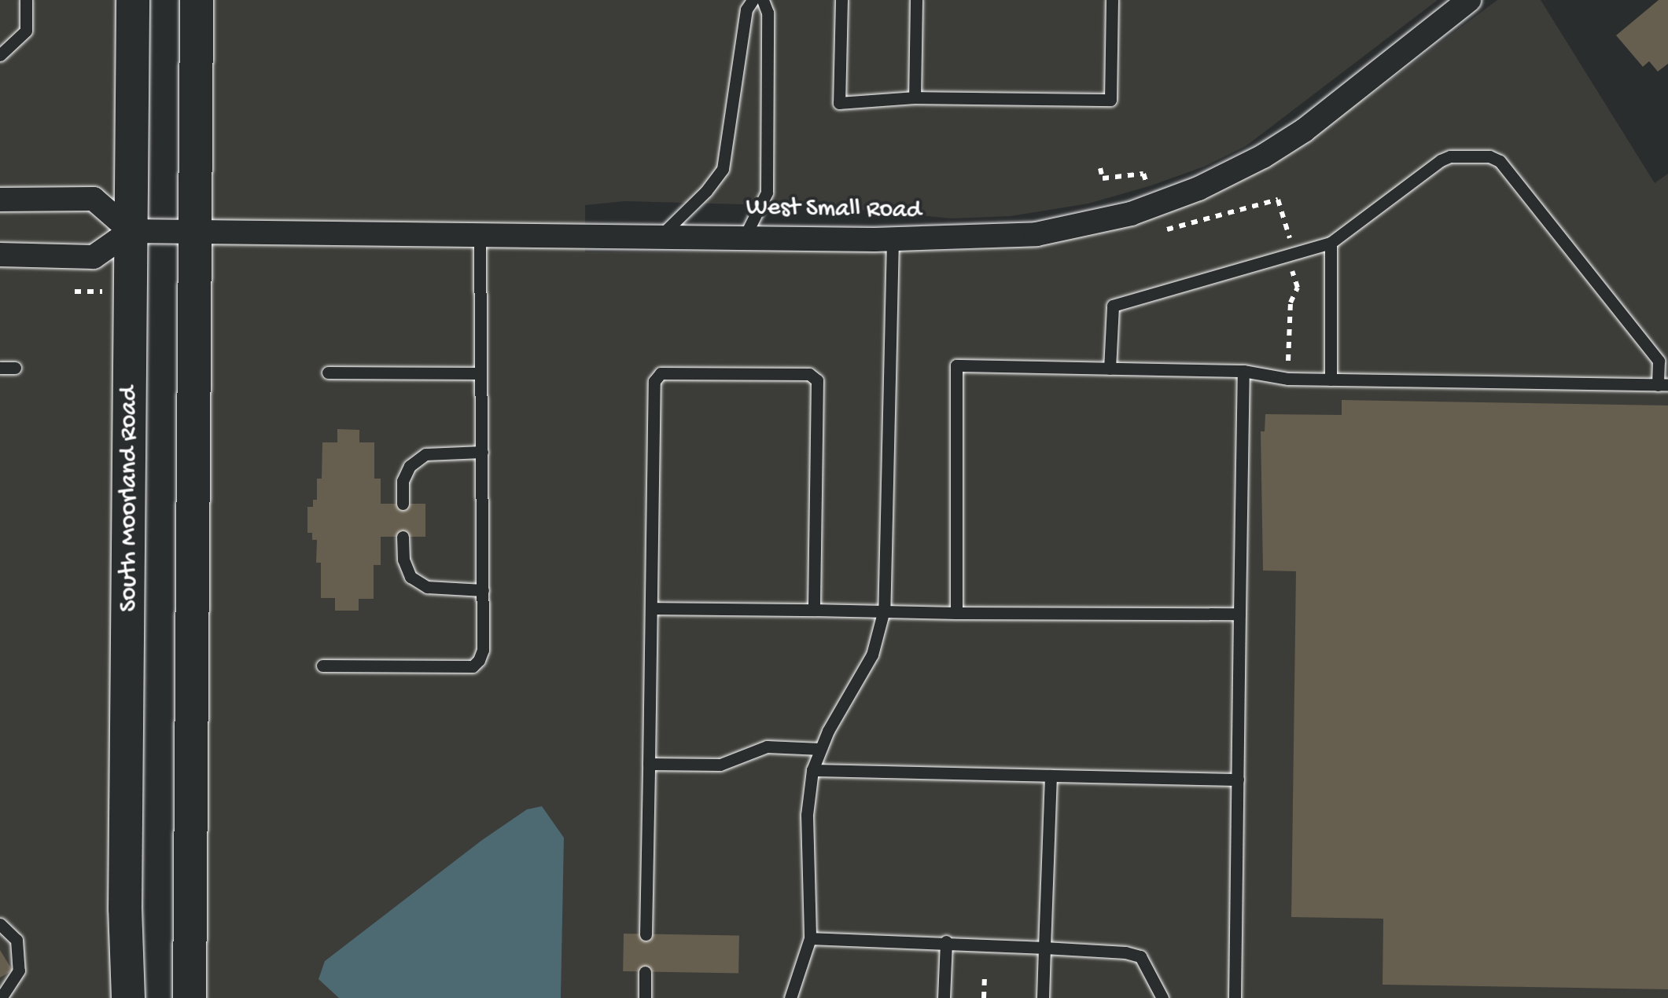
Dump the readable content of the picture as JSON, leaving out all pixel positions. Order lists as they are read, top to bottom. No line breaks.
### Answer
{"streets":{"main road":["South Moorland Road"],"street":["West Small Road"]},"crossings":[["West Small Road","South Moorland Road"]]}
